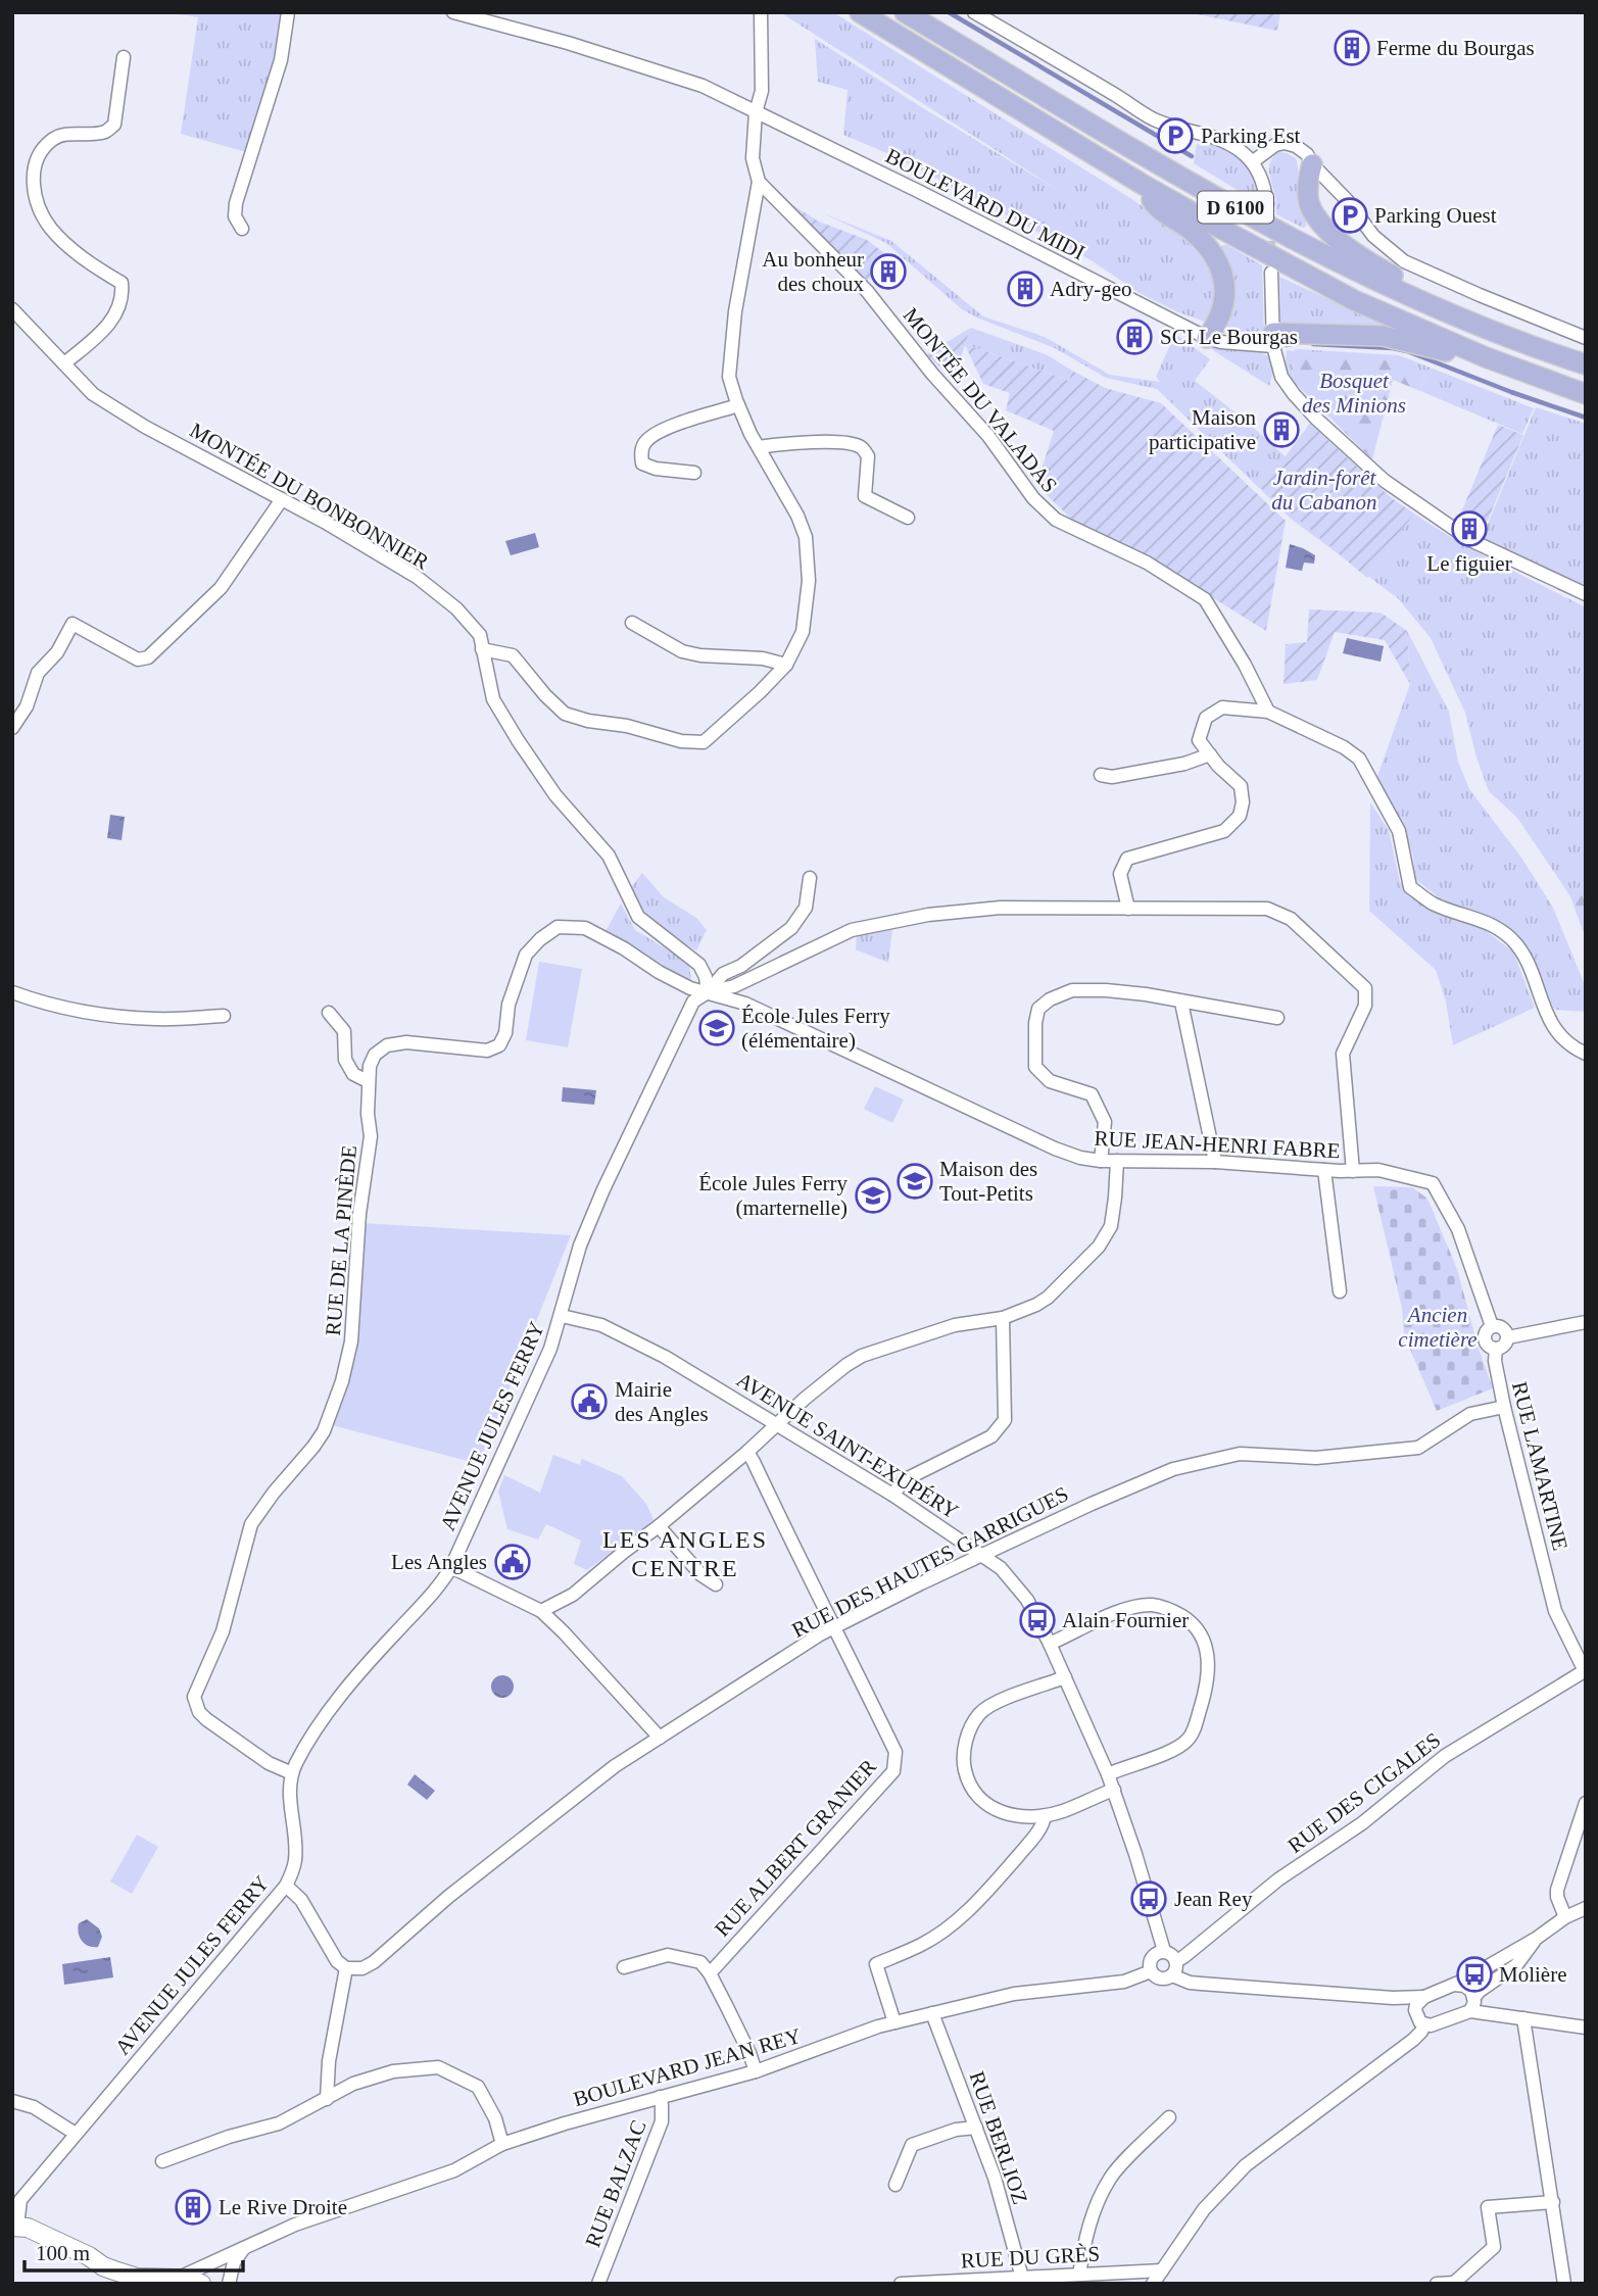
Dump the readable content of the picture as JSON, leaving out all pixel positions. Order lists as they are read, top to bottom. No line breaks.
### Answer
{"streets":{"main road":["D 6100"],"street":["BOULEVARD DU MIDI","MONTÉE DU VALADAS","MONTÉE DU BONBONNIER","RUE JEAN-HENRI FABRE","RUE DE LA PINÈDE","AVENUE JULES FERRY","AVENUE SAINT-EXUPÉRY","RUE LAMARTINE","RUE DES HAUTES GARRIGUES","RUE DES CIGALES","RUE ALBERT GRANIER","BOULEVARD JEAN REY","RUE BERLIOZ","RUE BALZAC","RUE DU GRÈS"]},"crossings":[["MONTÉE DU BONBONNIER","RUE JEAN-HENRI FABRE"],["MONTÉE DU BONBONNIER","RUE DE LA PINÈDE"],["MONTÉE DU BONBONNIER","AVENUE JULES FERRY"],["RUE JEAN-HENRI FABRE","RUE DE LA PINÈDE"],["RUE JEAN-HENRI FABRE","AVENUE JULES FERRY"],["RUE JEAN-HENRI FABRE","RUE LAMARTINE"],["RUE DE LA PINÈDE","AVENUE JULES FERRY"],["AVENUE JULES FERRY","AVENUE SAINT-EXUPÉRY"],["AVENUE SAINT-EXUPÉRY","RUE DES HAUTES GARRIGUES"],["AVENUE SAINT-EXUPÉRY","RUE DES CIGALES"],["AVENUE SAINT-EXUPÉRY","BOULEVARD JEAN REY"],["RUE LAMARTINE","RUE DES HAUTES GARRIGUES"],["RUE LAMARTINE","RUE DES CIGALES"],["RUE DES HAUTES GARRIGUES","RUE ALBERT GRANIER"],["RUE DES CIGALES","BOULEVARD JEAN REY"],["BOULEVARD JEAN REY","RUE BERLIOZ"],["BOULEVARD JEAN REY","RUE BALZAC"],["RUE BERLIOZ","RUE DU GRÈS"]],"districts":["LES ANGLES CENTRE"],"parks":["Bosquet des Minions","Jardin-forêt du Cabanon","Ancien cimetière"],"places":{"building":["Ferme du Bourgas","Au bonheur des choux","Adry-geo","SCI Le Bourgas","Maison participative","Le figuier","Le Rive Droite"],"parking":["Parking Est","Parking Ouest"],"school or university":["École Jules Ferry (élémentaire)","Maison des Tout-Petits","École Jules Ferry (marternelle)"],"public building":["Mairie des Angles","Les Angles"],"bus stop":["Alain Fournier","Jean Rey","Molière"]},"scale_bar":"100 m"}
